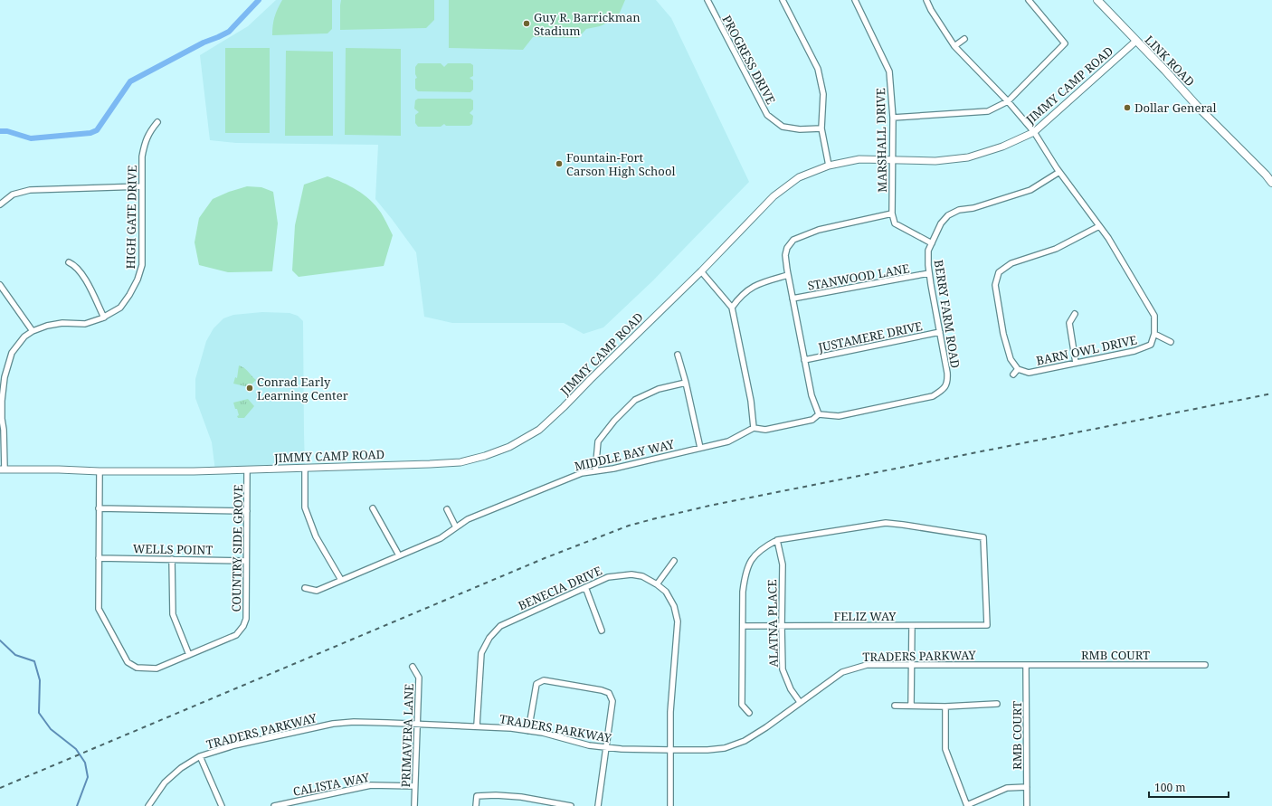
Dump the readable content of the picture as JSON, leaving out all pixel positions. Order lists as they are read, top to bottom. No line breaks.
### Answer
{"streets":{"main road":["LINK ROAD"],"street":["PROGRESS DRIVE","JIMMY CAMP ROAD","MARSHALL DRIVE","HIGH GATE DRIVE","STANWOOD LANE","BERRY FARM ROAD","JUSTAMERE DRIVE","BARN OWL DRIVE","MIDDLE BAY WAY","COUNTRY SIDE GROVE","WELLS POINT","BENECIA DRIVE","FELIZ WAY","ALATNA PLACE","RMB COURT","TRADERS PARKWAY","PRIMAVERA LANE","CALISTA WAY"]},"crossings":[["LINK ROAD","JIMMY CAMP ROAD"],["JIMMY CAMP ROAD","MARSHALL DRIVE"],["JIMMY CAMP ROAD","HIGH GATE DRIVE"],["JIMMY CAMP ROAD","COUNTRY SIDE GROVE"],["STANWOOD LANE","BERRY FARM ROAD"],["BERRY FARM ROAD","JUSTAMERE DRIVE"],["COUNTRY SIDE GROVE","WELLS POINT"],["BENECIA DRIVE","TRADERS PARKWAY"],["FELIZ WAY","ALATNA PLACE"],["ALATNA PLACE","TRADERS PARKWAY"],["RMB COURT","TRADERS PARKWAY"],["TRADERS PARKWAY","PRIMAVERA LANE"],["PRIMAVERA LANE","CALISTA WAY"]],"places":["Guy R. Barrickman Stadium","Dollar General","Fountain-Fort Carson High School","Conrad Early Learning Center"],"scale_bar":"100 m"}
